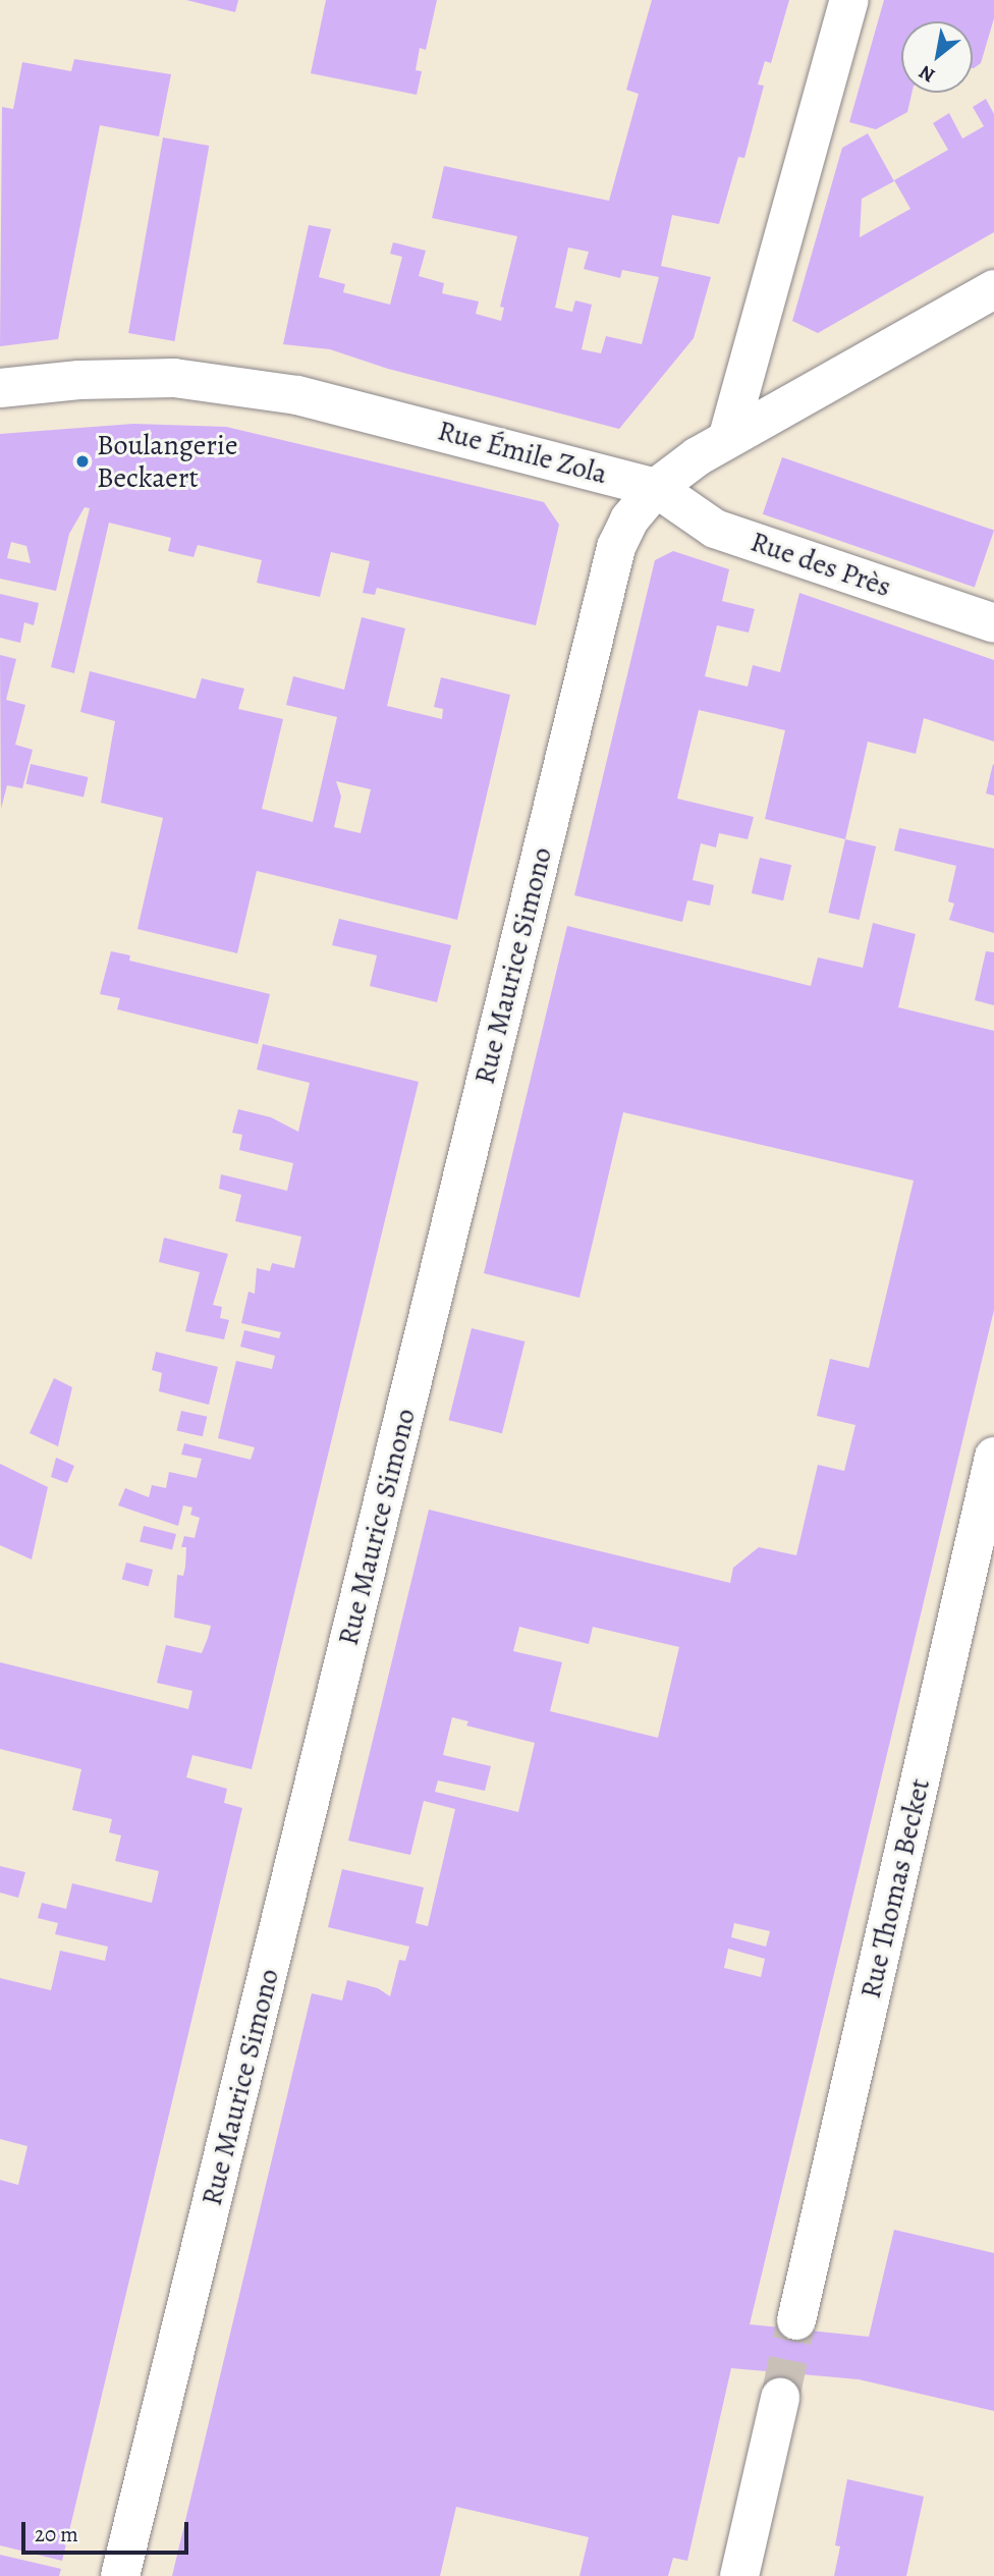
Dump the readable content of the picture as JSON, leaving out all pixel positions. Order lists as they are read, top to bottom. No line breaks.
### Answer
{"streets":{"street":["Rue Émile Zola","Rue des Près","Rue Maurice Simono","Rue Thomas Becket"]},"crossings":[["Rue Émile Zola","Rue des Près"],["Rue Émile Zola","Rue Maurice Simono"],["Rue des Près","Rue Maurice Simono"]],"places":["Boulangerie Beckaert"],"scale_bar":"20 m","north":"bottom left"}
